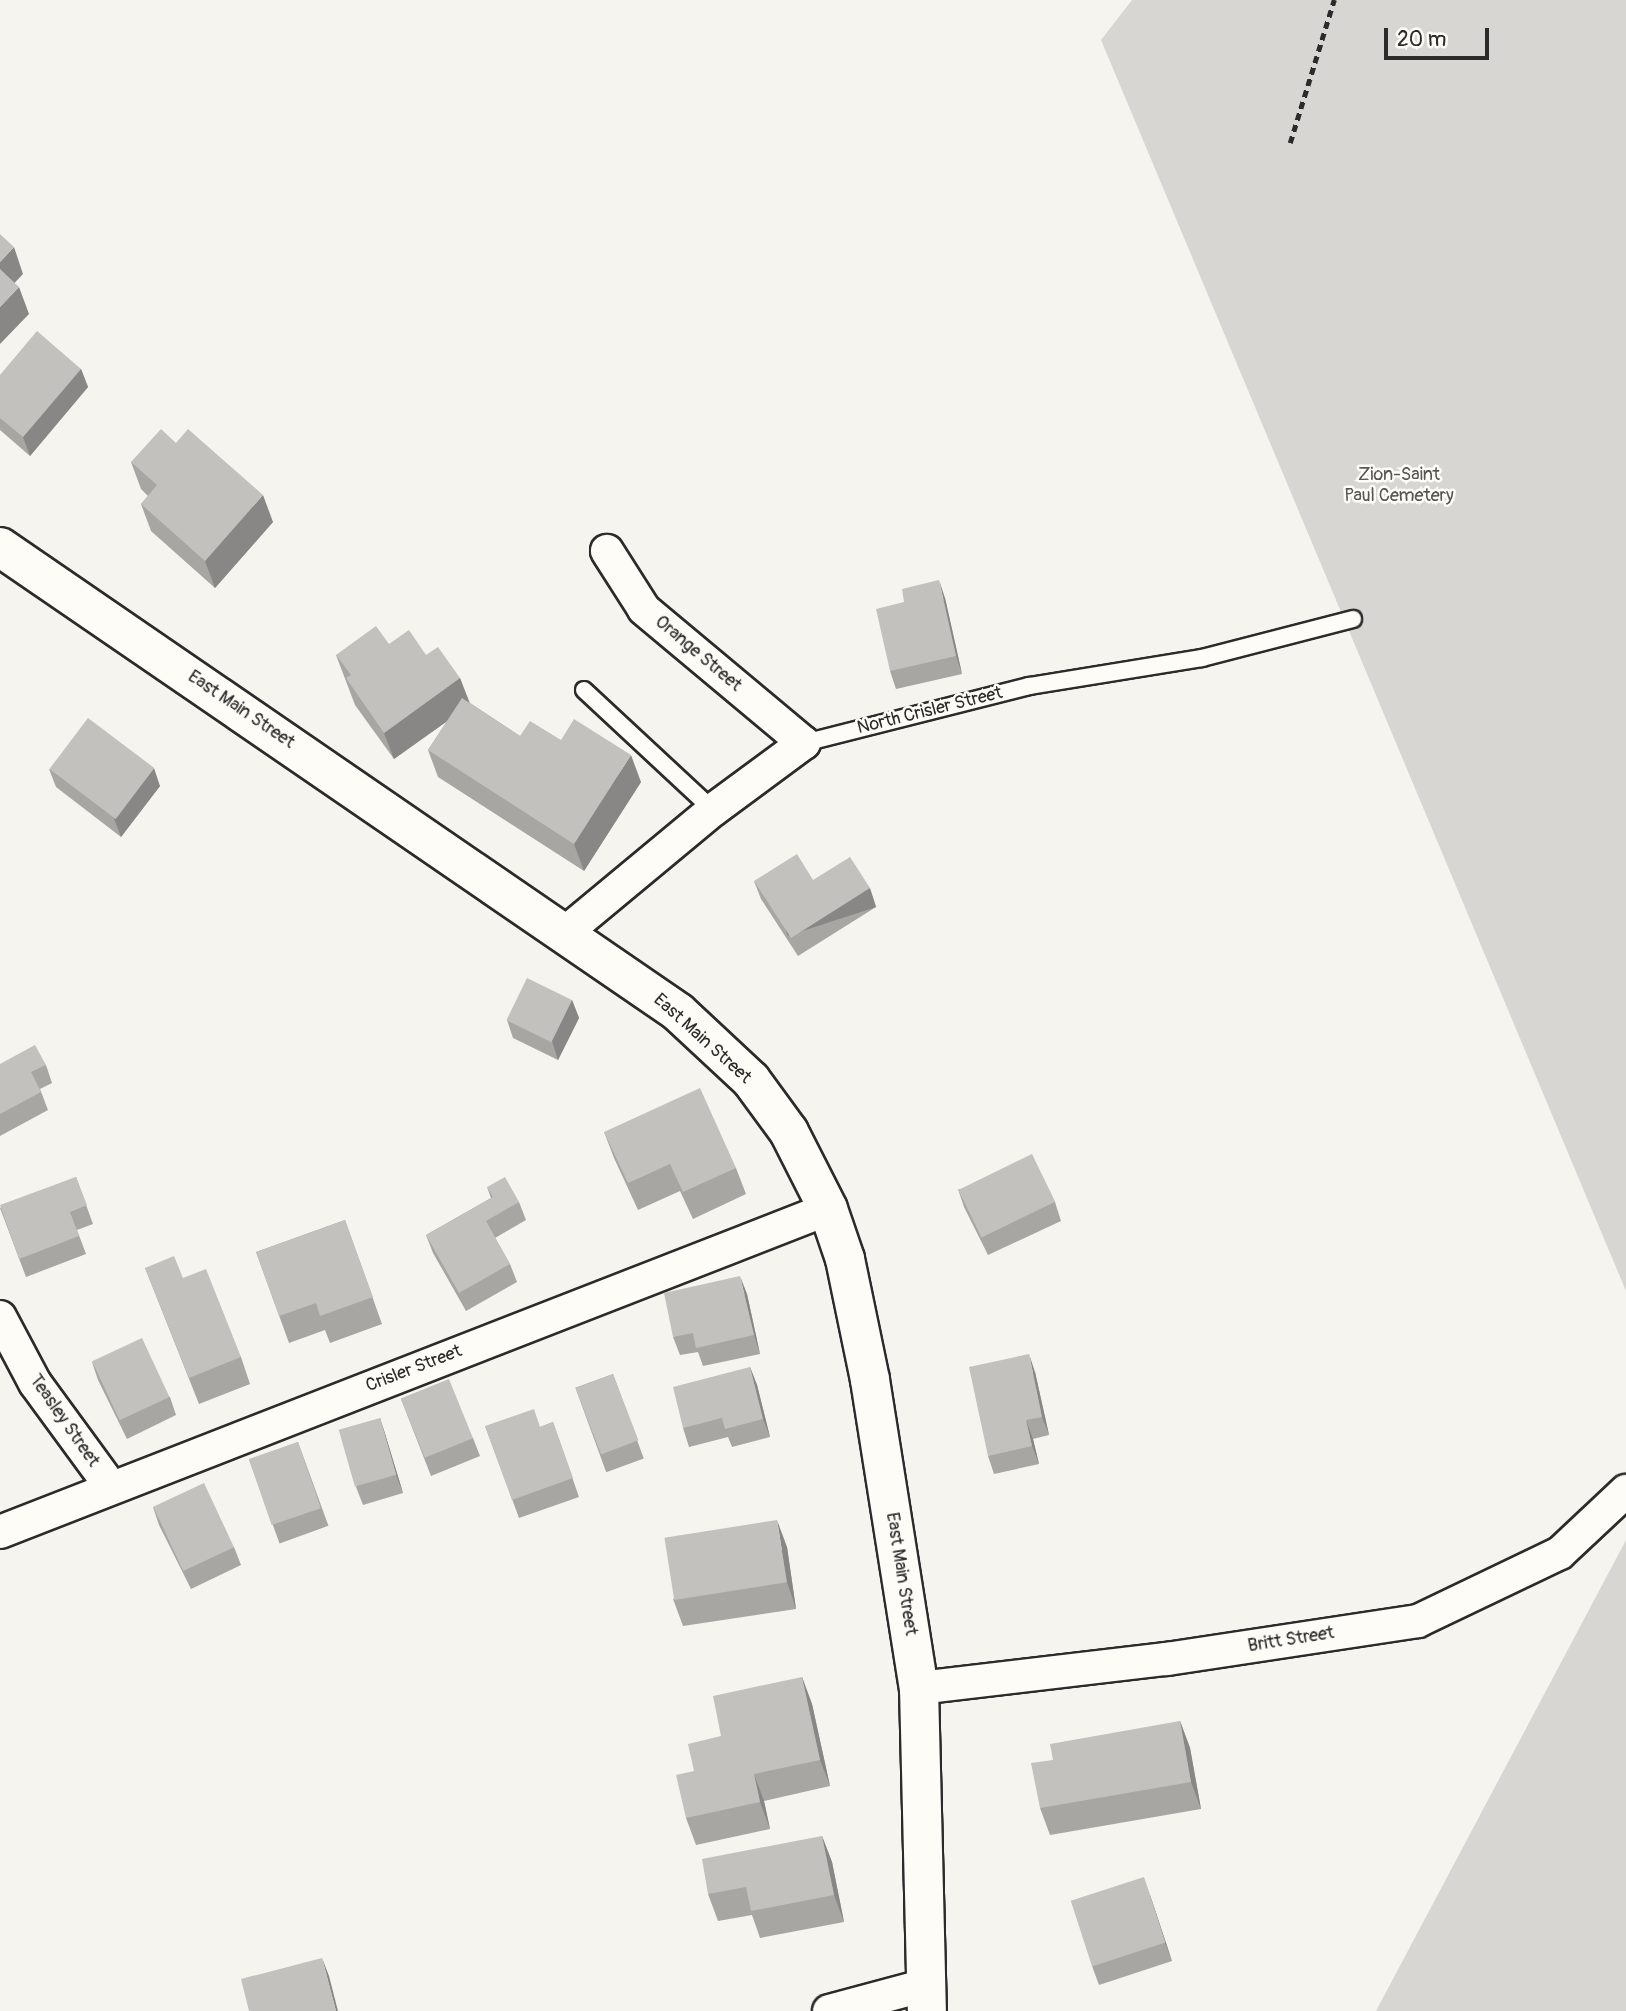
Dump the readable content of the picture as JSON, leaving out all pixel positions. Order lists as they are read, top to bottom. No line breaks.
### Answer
{"streets":{"main road":["East Main Street"],"street":["Orange Street","North Crisler Street","Crisler Street","Teasley Street","Britt Street"]},"crossings":[["Orange Street","North Crisler Street"],["East Main Street","North Crisler Street"],["East Main Street","Crisler Street"],["East Main Street","Britt Street"],["Crisler Street","Teasley Street"]],"parks":["Zion-Saint Paul Cemetery"],"scale_bar":"20 m"}
